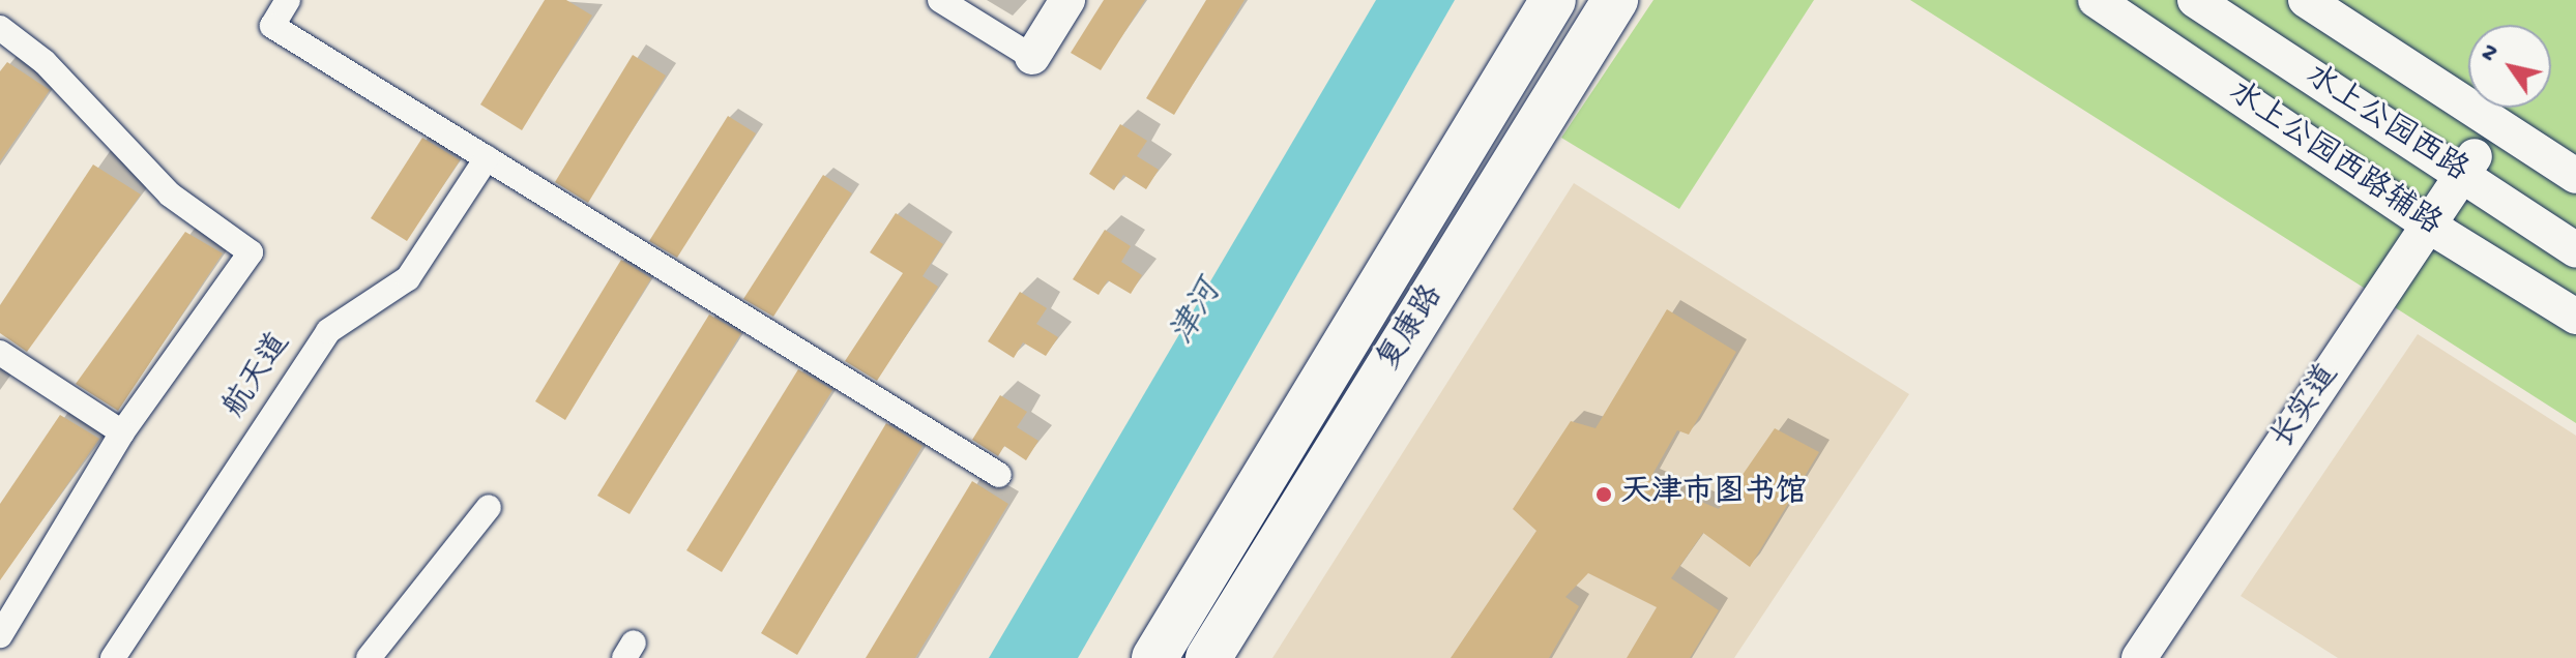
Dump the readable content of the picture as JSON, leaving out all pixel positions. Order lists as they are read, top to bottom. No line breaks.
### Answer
{"streets":{"highway":["复康路"],"street":["水上公园西路","水上公园西路辅路","航天道","长实道"]},"crossings":[["水上公园西路","长实道"],["水上公园西路辅路","长实道"]],"water":["津河"],"places":["天津市图书馆"],"north":"top left"}
